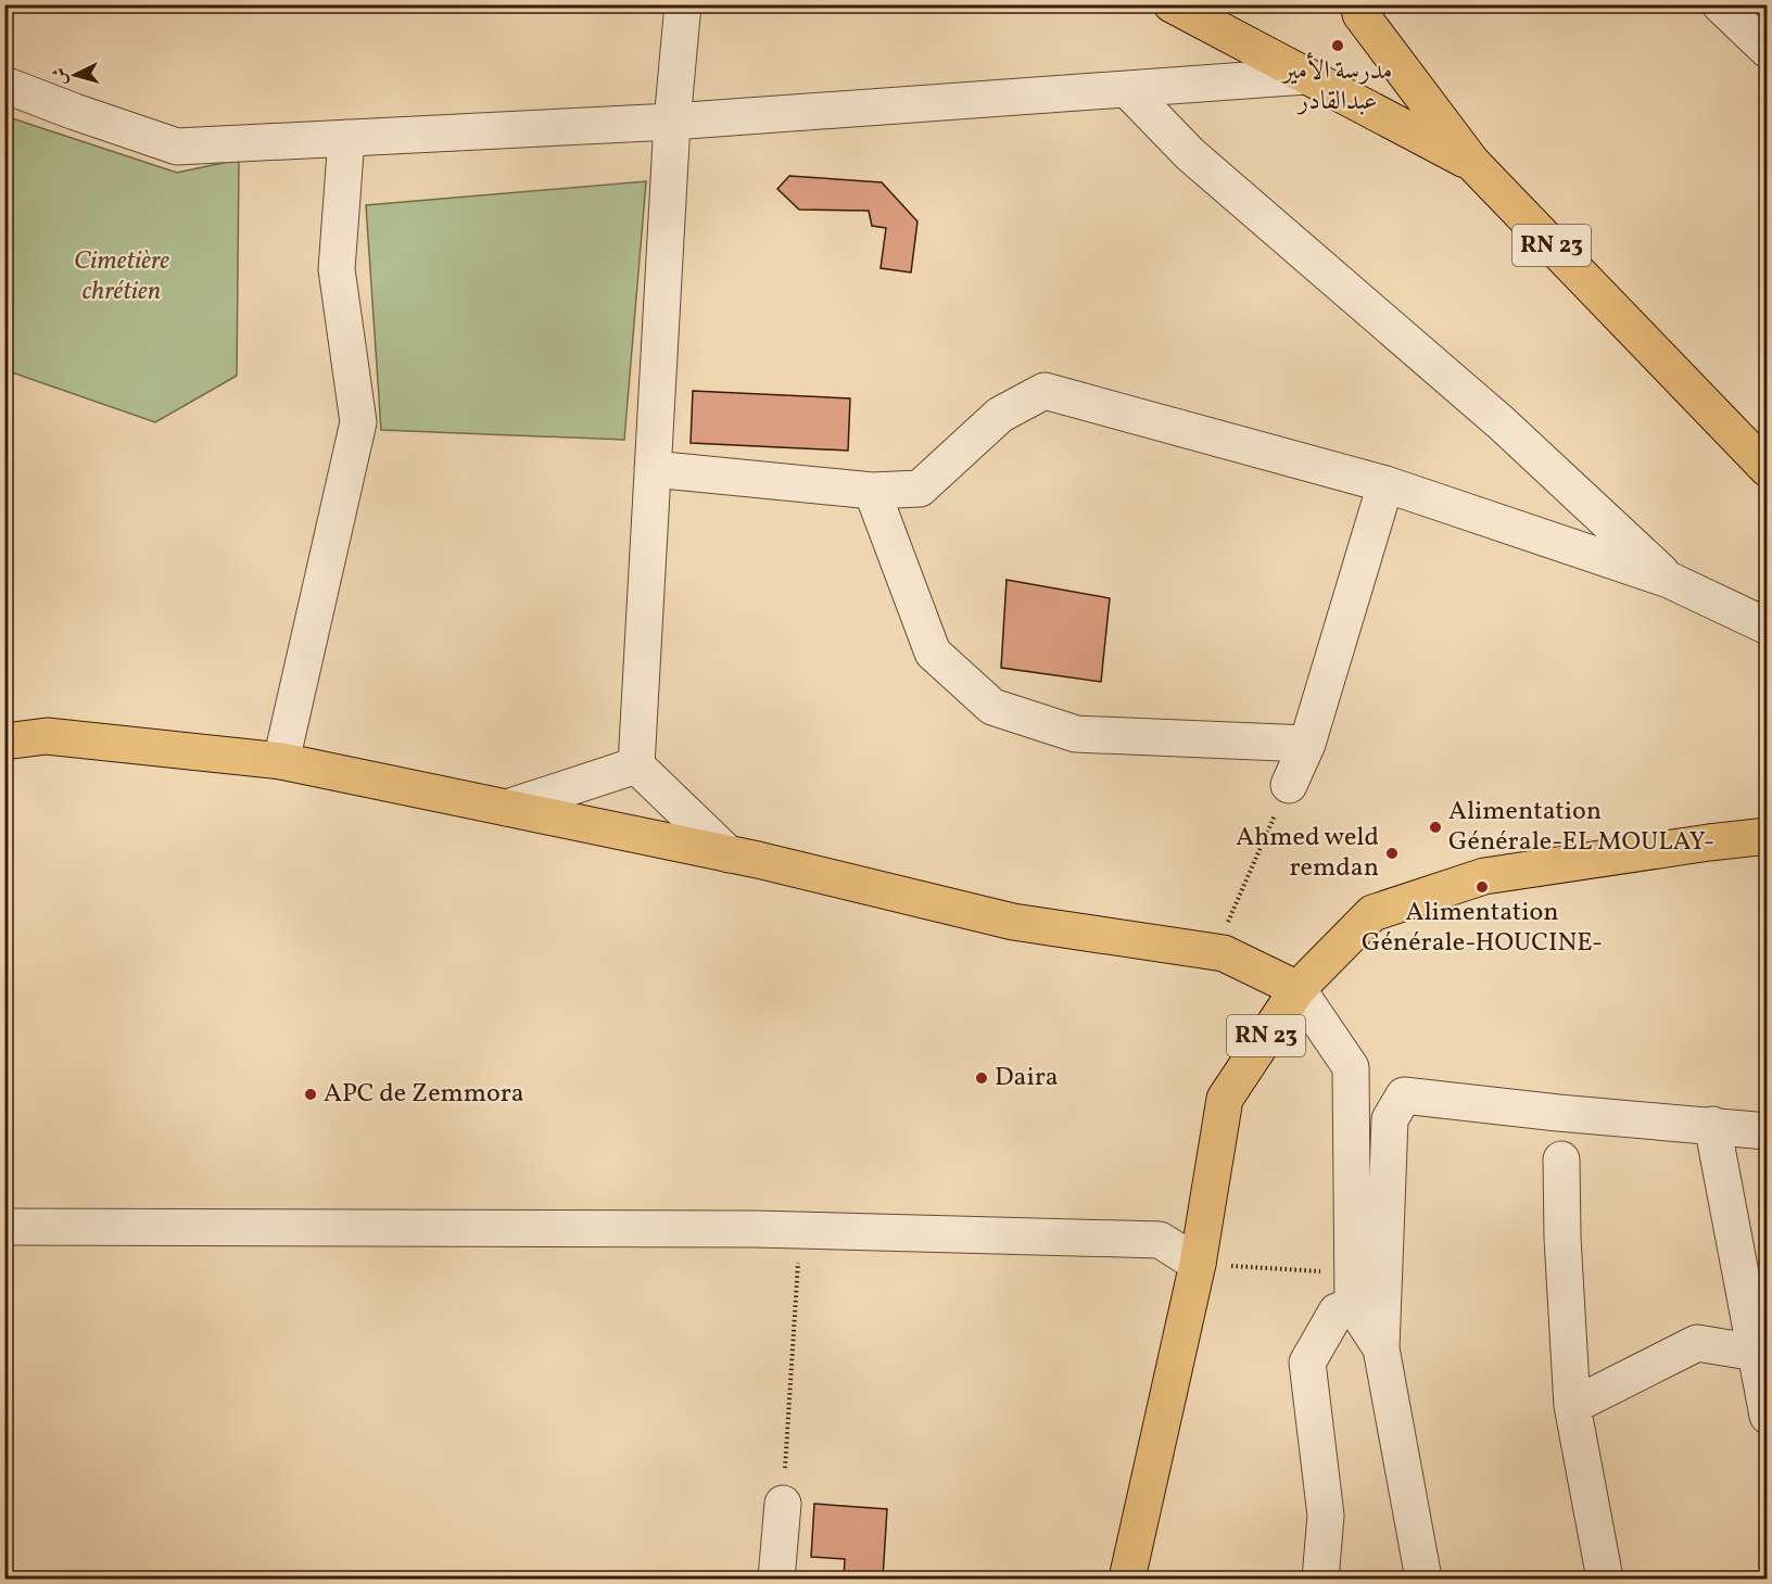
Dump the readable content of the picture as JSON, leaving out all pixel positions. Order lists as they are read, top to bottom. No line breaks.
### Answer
{"streets":{"main road":["RN 23"]},"parks":["Cimetière chrétien"],"places":["مدرسة الأمير عبدالقادر","Alimentation Générale-EL MOULAY-","Ahmed weld remdan","Alimentation Générale-HOUCINE-","Daira","APC de Zemmora"],"north":"left"}
